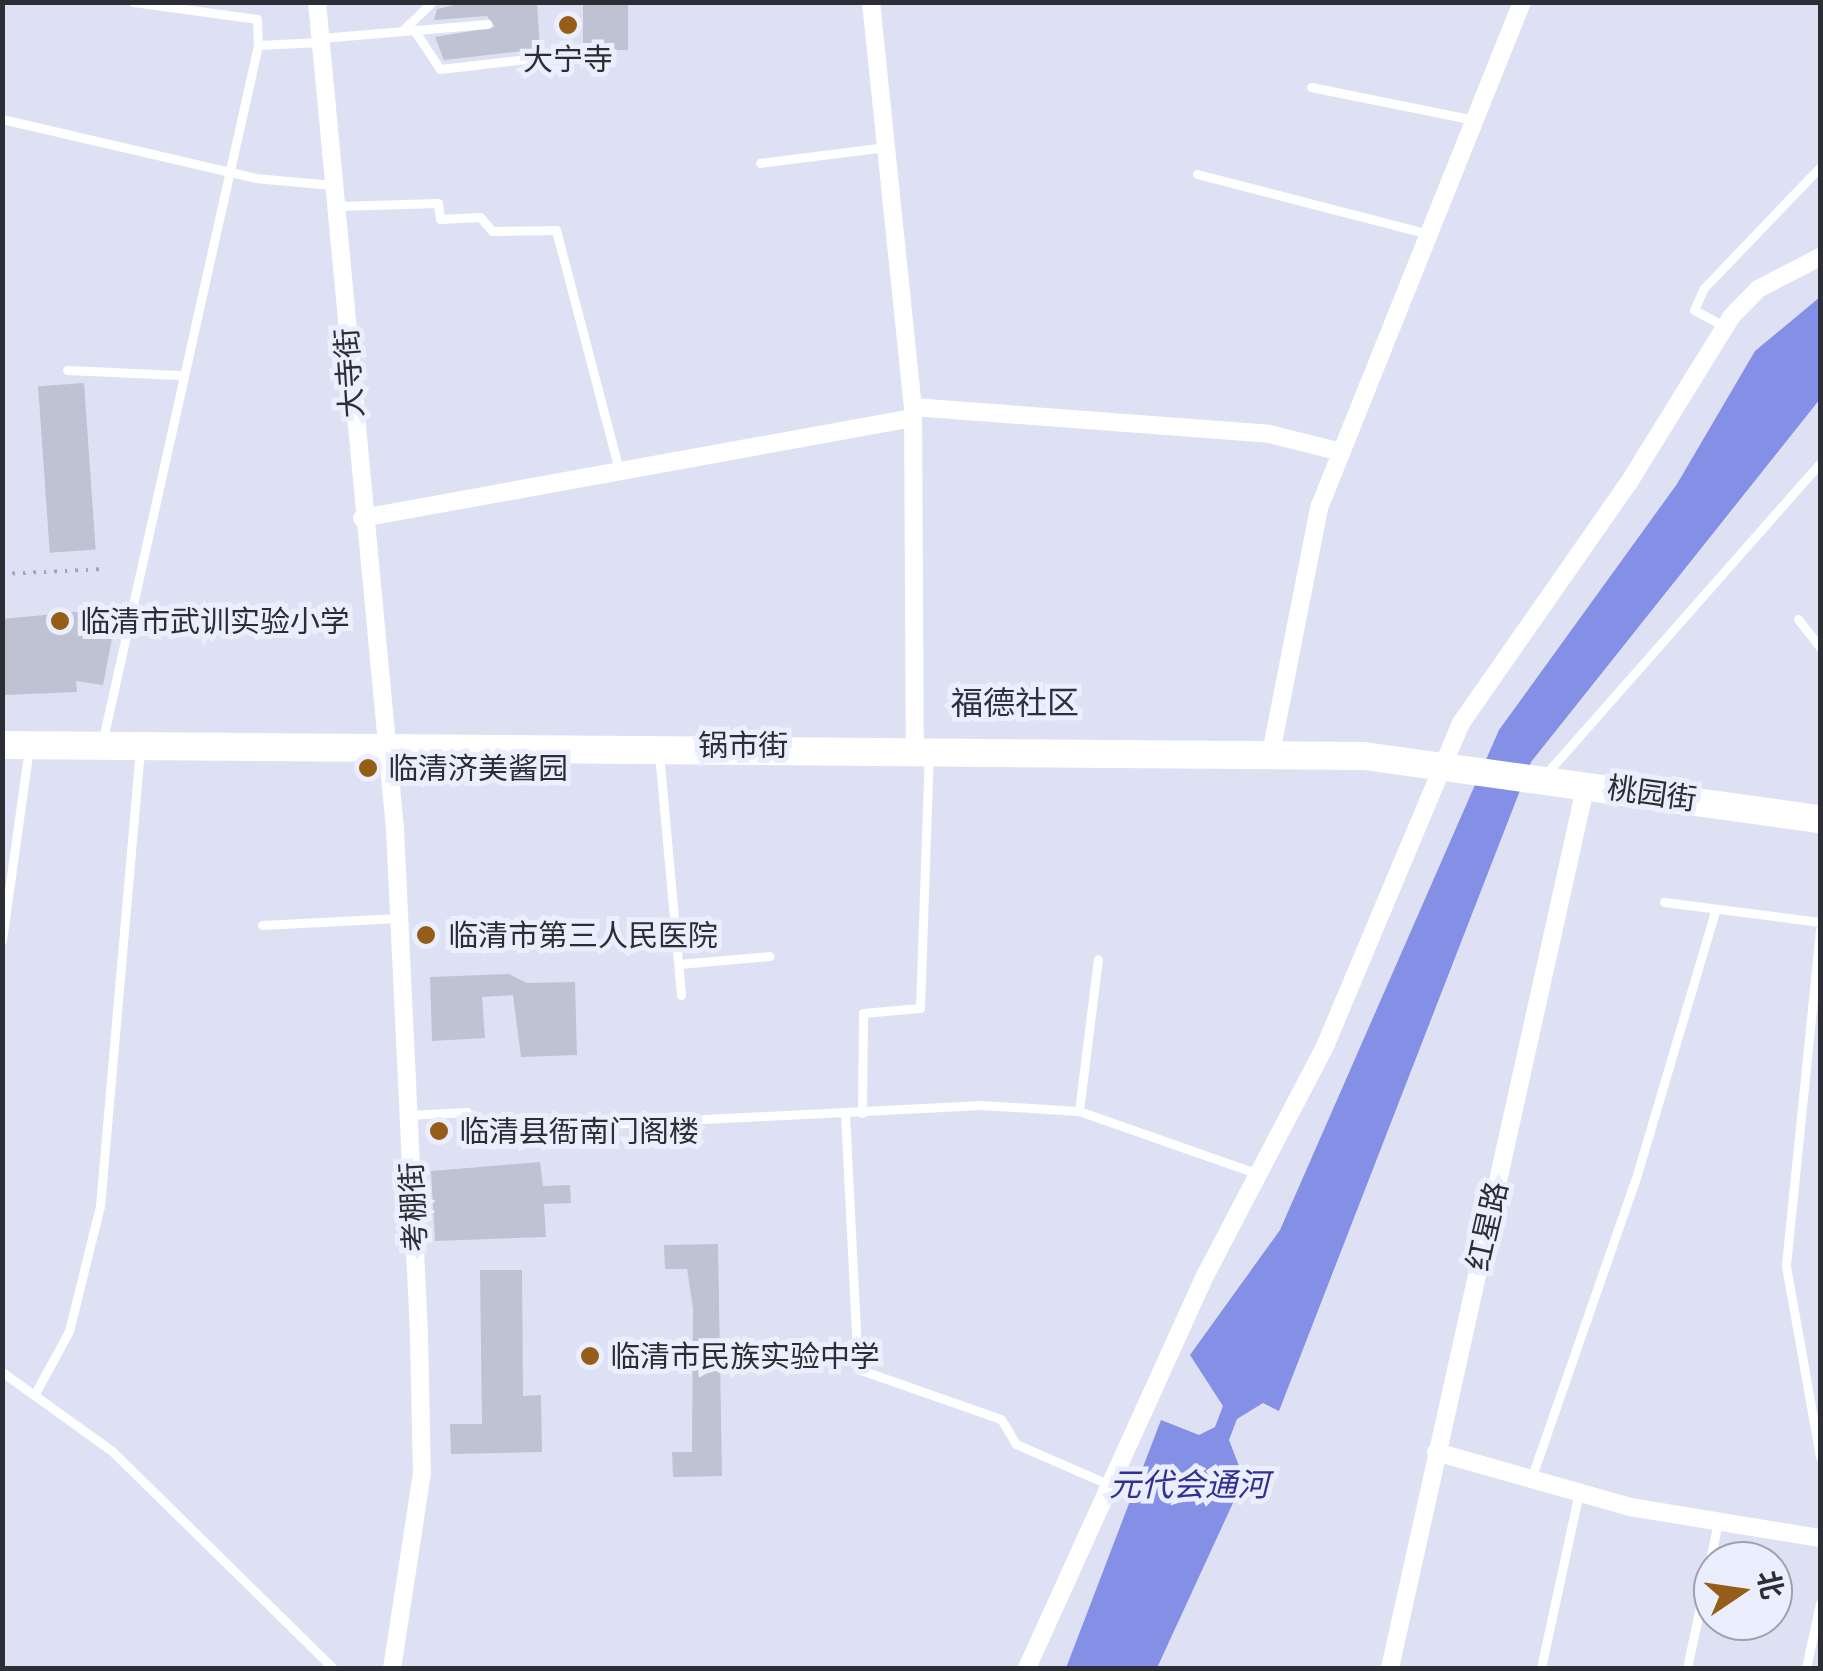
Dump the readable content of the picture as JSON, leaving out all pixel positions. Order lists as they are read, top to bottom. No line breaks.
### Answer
{"streets":{"street":["大寺街","锅市街","桃园街","考棚街","红星路"]},"crossings":[["大寺街","锅市街"],["大寺街","考棚街"],["锅市街","桃园街"],["锅市街","考棚街"],["桃园街","红星路"]],"districts":["福德社区"],"water":["元代会通河"],"places":["大宁寺","临清市武训实验小学","临清济美酱园","临清市第三人民医院","临清县衙南门阁楼","临清市民族实验中学"],"north":"right"}
